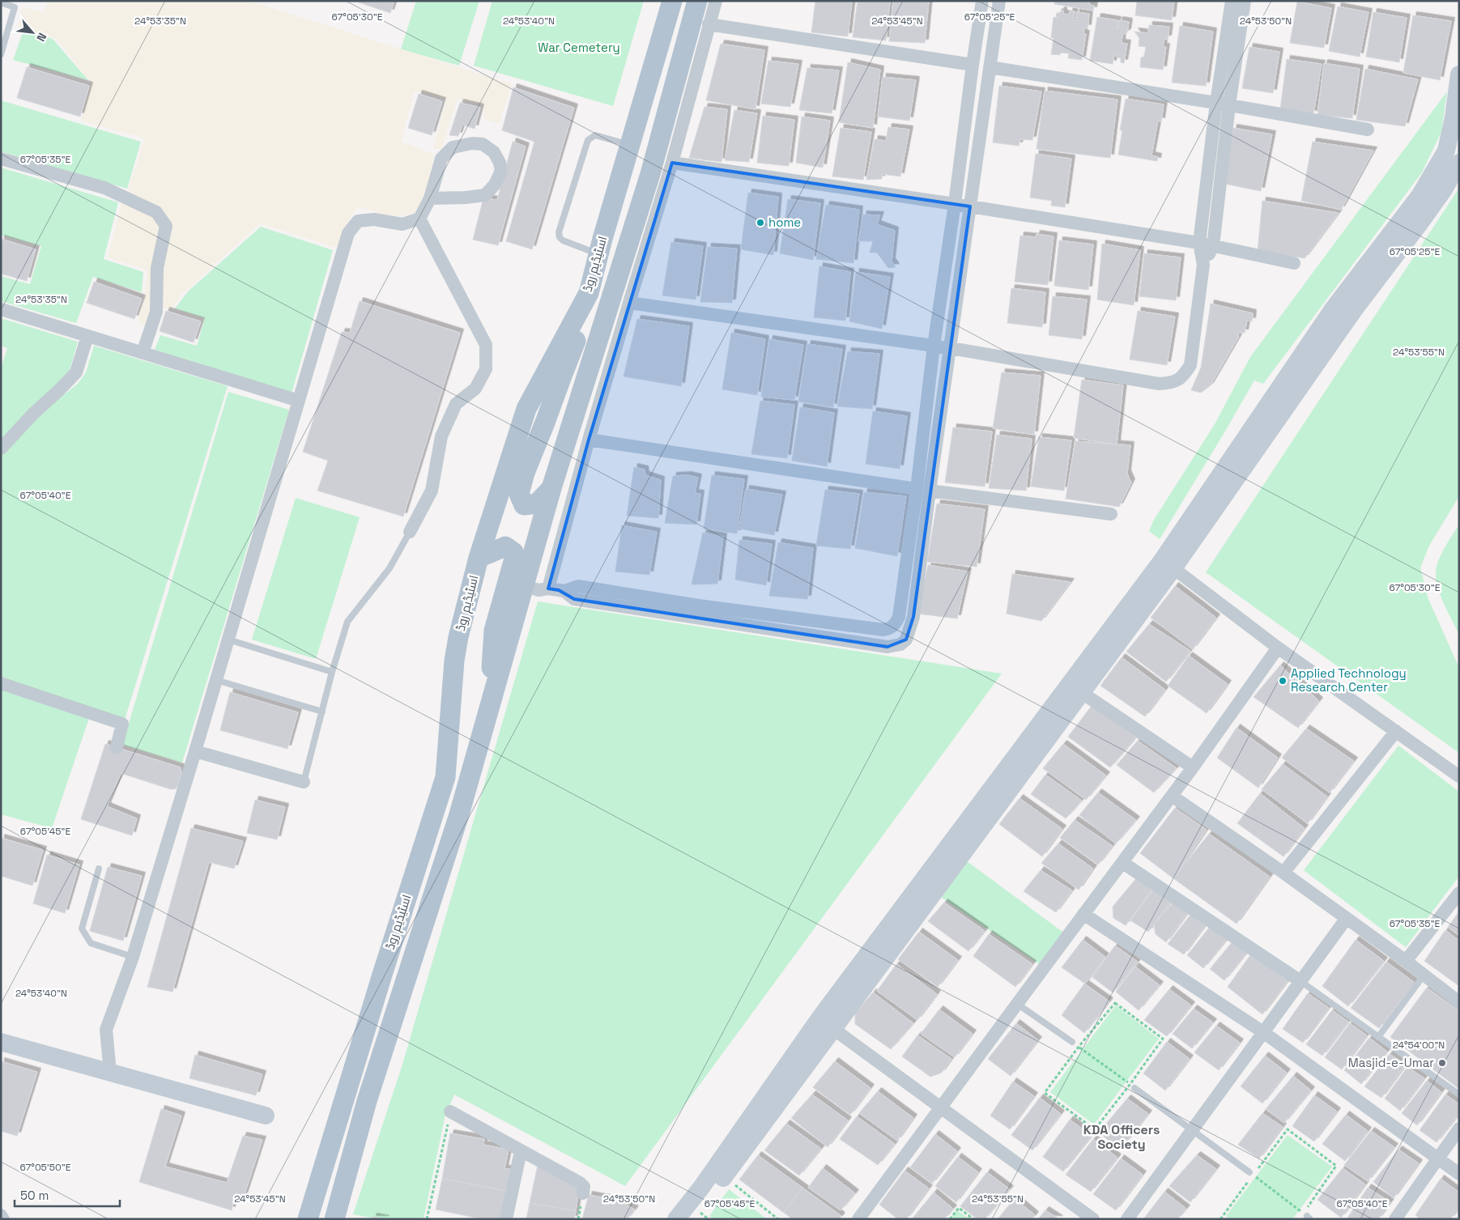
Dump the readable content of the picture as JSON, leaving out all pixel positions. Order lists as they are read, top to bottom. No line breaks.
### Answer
{"streets":{"main road":["اسٹیڈیم روڈ"]},"districts":["KDA Officers Society"],"parks":["War Cemetery"],"places":["home","Applied Technology Research Center","Masjid-e-Umar"],"scale_bar":"50 m","north":"bottom right","coordinates":["67°05'30\"E","67°05'25\"E","24°53'35\"N","24°53'40\"N","24°53'45\"N","24°53'50\"N","67°05'35\"E","24°53'55\"N","67°05'40\"E","67°05'45\"E","24°54'00\"N","67°05'50\"E"]}
